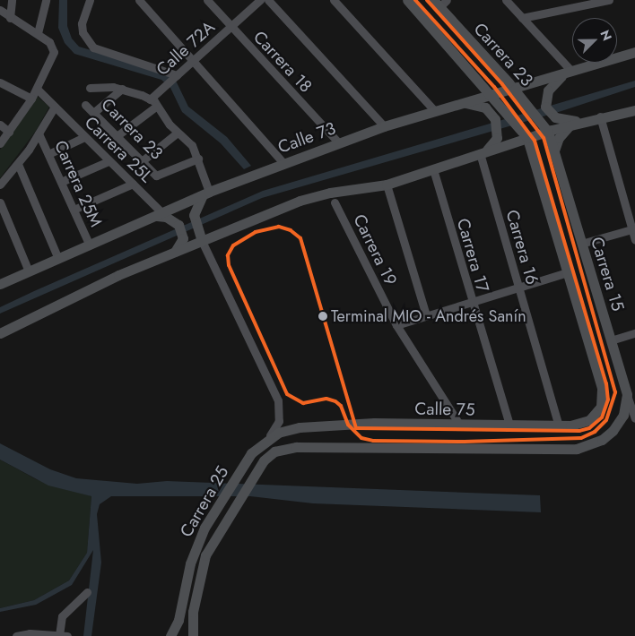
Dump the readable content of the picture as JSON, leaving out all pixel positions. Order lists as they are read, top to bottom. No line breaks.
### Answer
{"streets":{"main road":["Carrera 23","Calle 73","Carrera 15","Calle 75","Carrera 25"],"street":["Calle 72A","Carrera 18","Carrera 25L","Carrera 25M","Carrera 16","Carrera 19","Carrera 17"]},"crossings":[["Calle 72A","Carrera 18"],["Carrera 23","Calle 73"],["Carrera 23","Carrera 15"],["Carrera 18","Calle 73"],["Calle 73","Carrera 25L"],["Calle 73","Carrera 25M"],["Carrera 16","Calle 75"],["Carrera 19","Calle 75"],["Carrera 17","Calle 75"],["Carrera 15","Carrera 25"],["Calle 75","Carrera 25"]],"places":["Terminal MIO - Andrés Sanín"],"north":"top right"}
